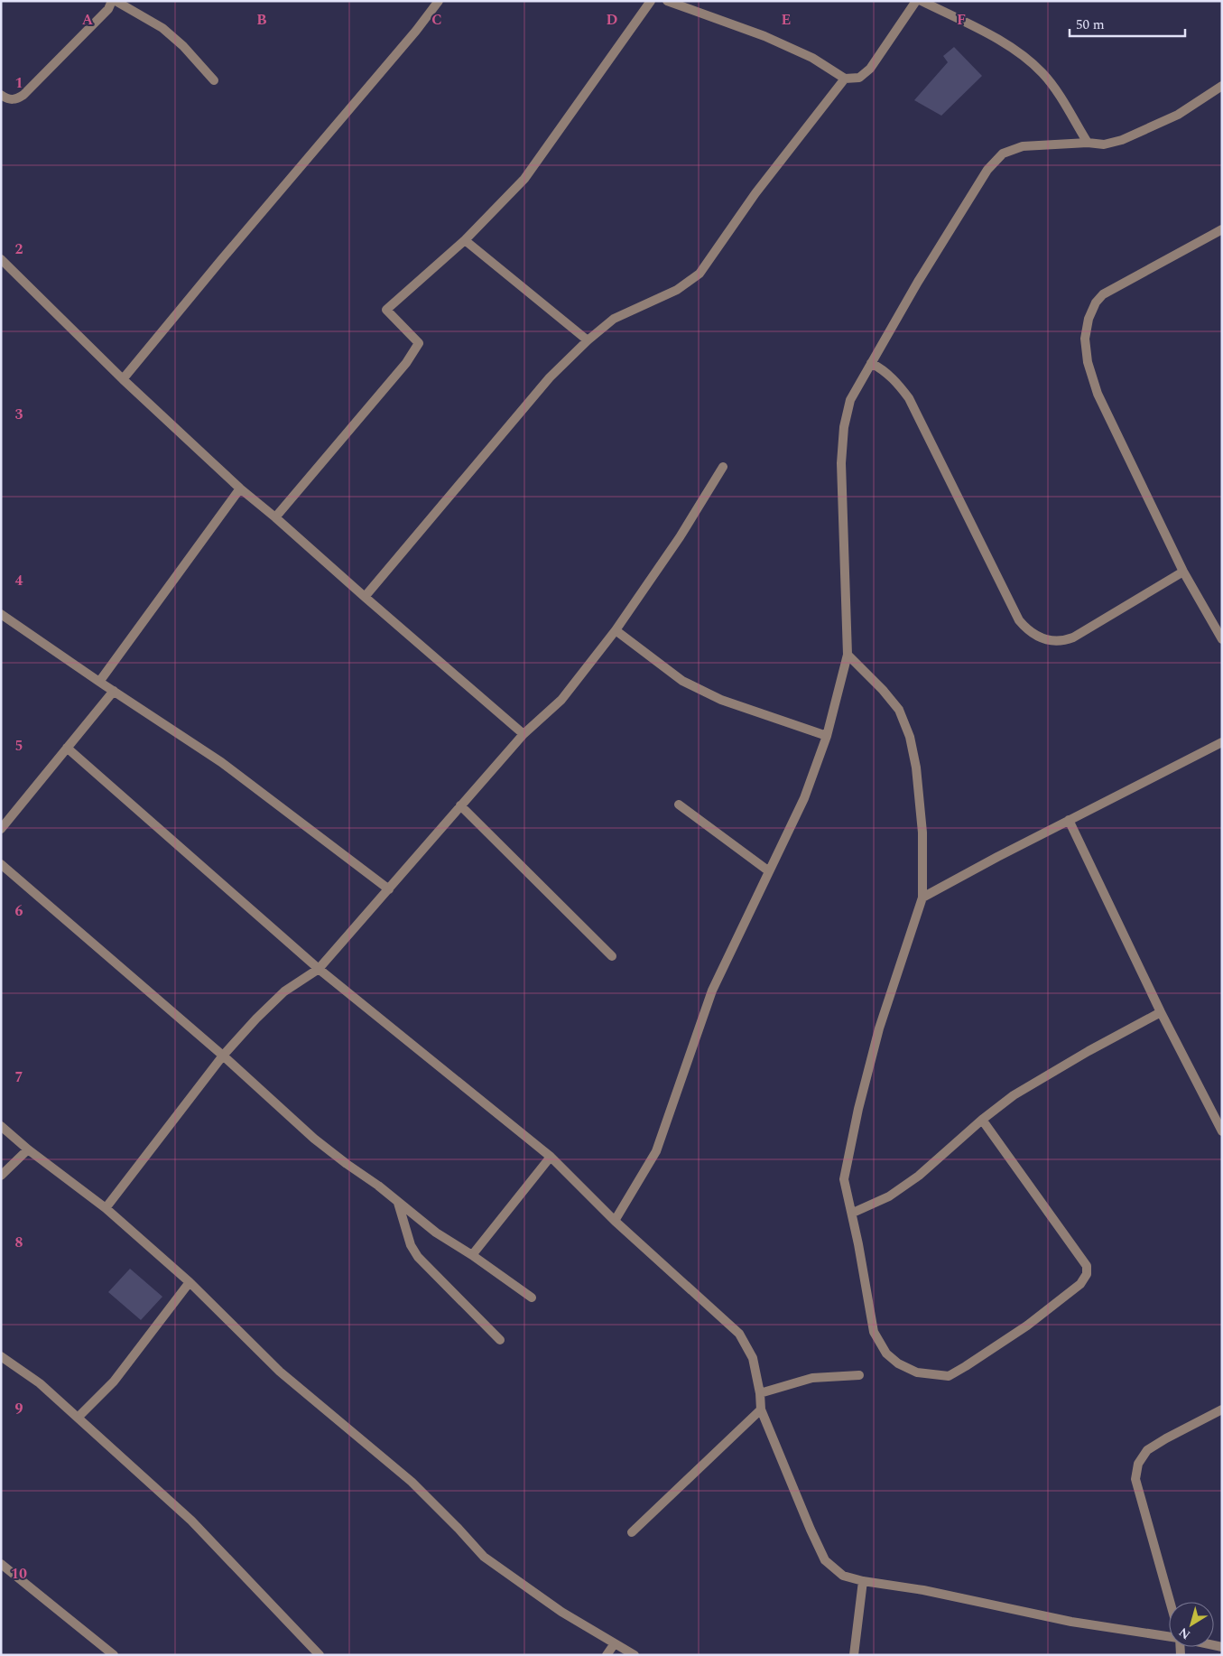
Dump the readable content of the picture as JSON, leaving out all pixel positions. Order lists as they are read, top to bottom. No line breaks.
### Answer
{"scale_bar":"50 m","north":"bottom left","grid":{"columns":["A","B","C","D","E","F"],"rows":["1","2","3","4","5","6","7","8","9","10"]}}
